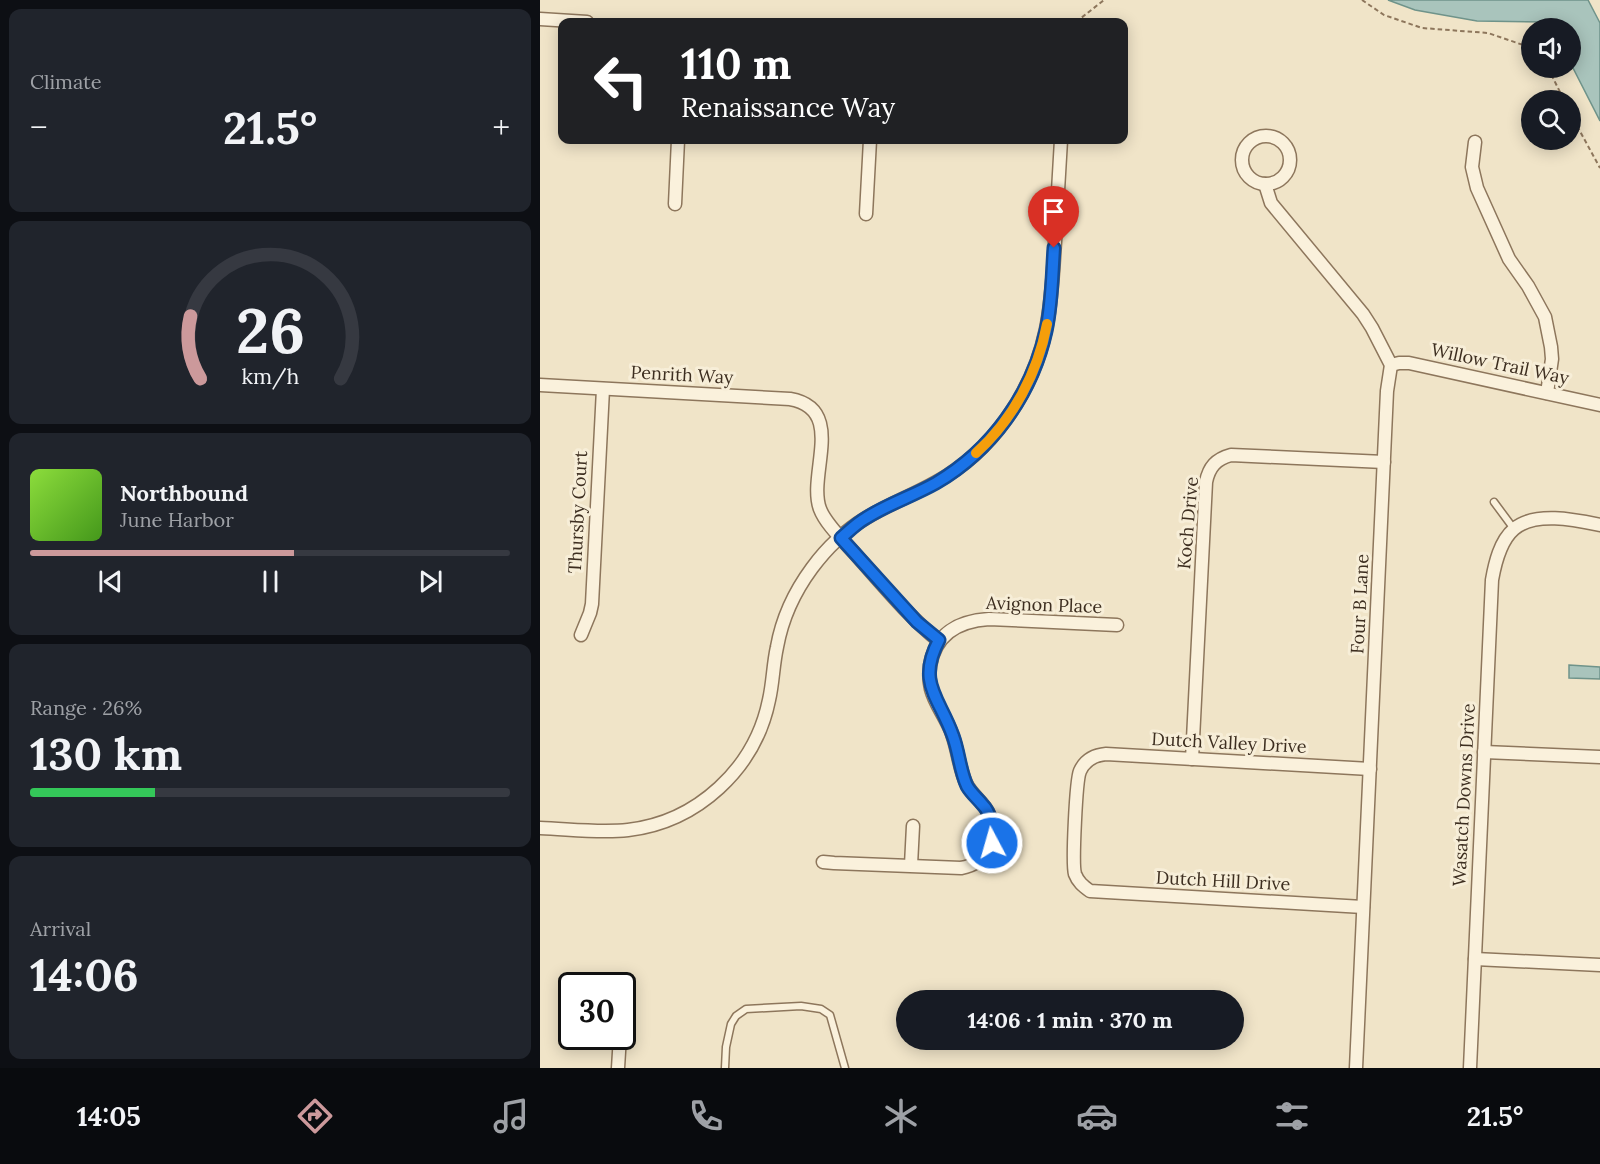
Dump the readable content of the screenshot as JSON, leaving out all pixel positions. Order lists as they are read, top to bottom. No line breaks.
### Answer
{"streets":{"street":["Willow Trail Way","Penrith Way","Thursby Court","Koch Drive","Four B Lane","Avignon Place","Dutch Valley Drive","Wasatch Downs Drive","Dutch Hill Drive"]},"crossings":[["Willow Trail Way","Four B Lane"],["Penrith Way","Thursby Court"],["Koch Drive","Four B Lane"],["Koch Drive","Dutch Valley Drive"],["Four B Lane","Dutch Valley Drive"],["Four B Lane","Dutch Hill Drive"],["Dutch Valley Drive","Dutch Hill Drive"]],"page":{"tile":["Climate",["Range · 26%","130 km"],["Arrival","14:06"]],"turn":["110 m","Renaissance Way"],"heat":["−","21.5°","+"],"song":["Northbound","June Harbor"],"limit":"30","trip":"14:06 · 1 min · 370 m","tabs":["14:05","21.5°"],"gauge":["26","km/h"]}}
